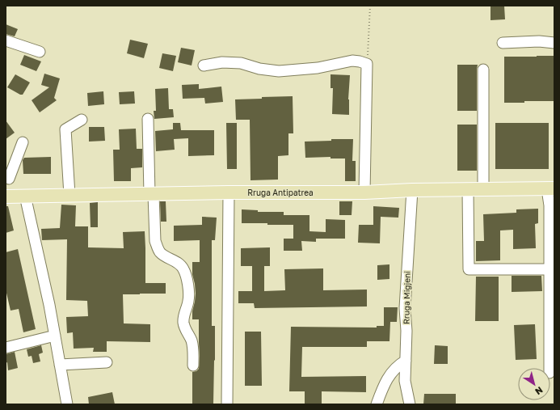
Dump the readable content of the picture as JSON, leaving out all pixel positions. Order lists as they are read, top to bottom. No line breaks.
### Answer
{"streets":{"main road":["Rruga Antipatrea"],"street":["Rruga Migjeni"]},"crossings":[["Rruga Antipatrea","Rruga Migjeni"]],"north":"bottom right"}
